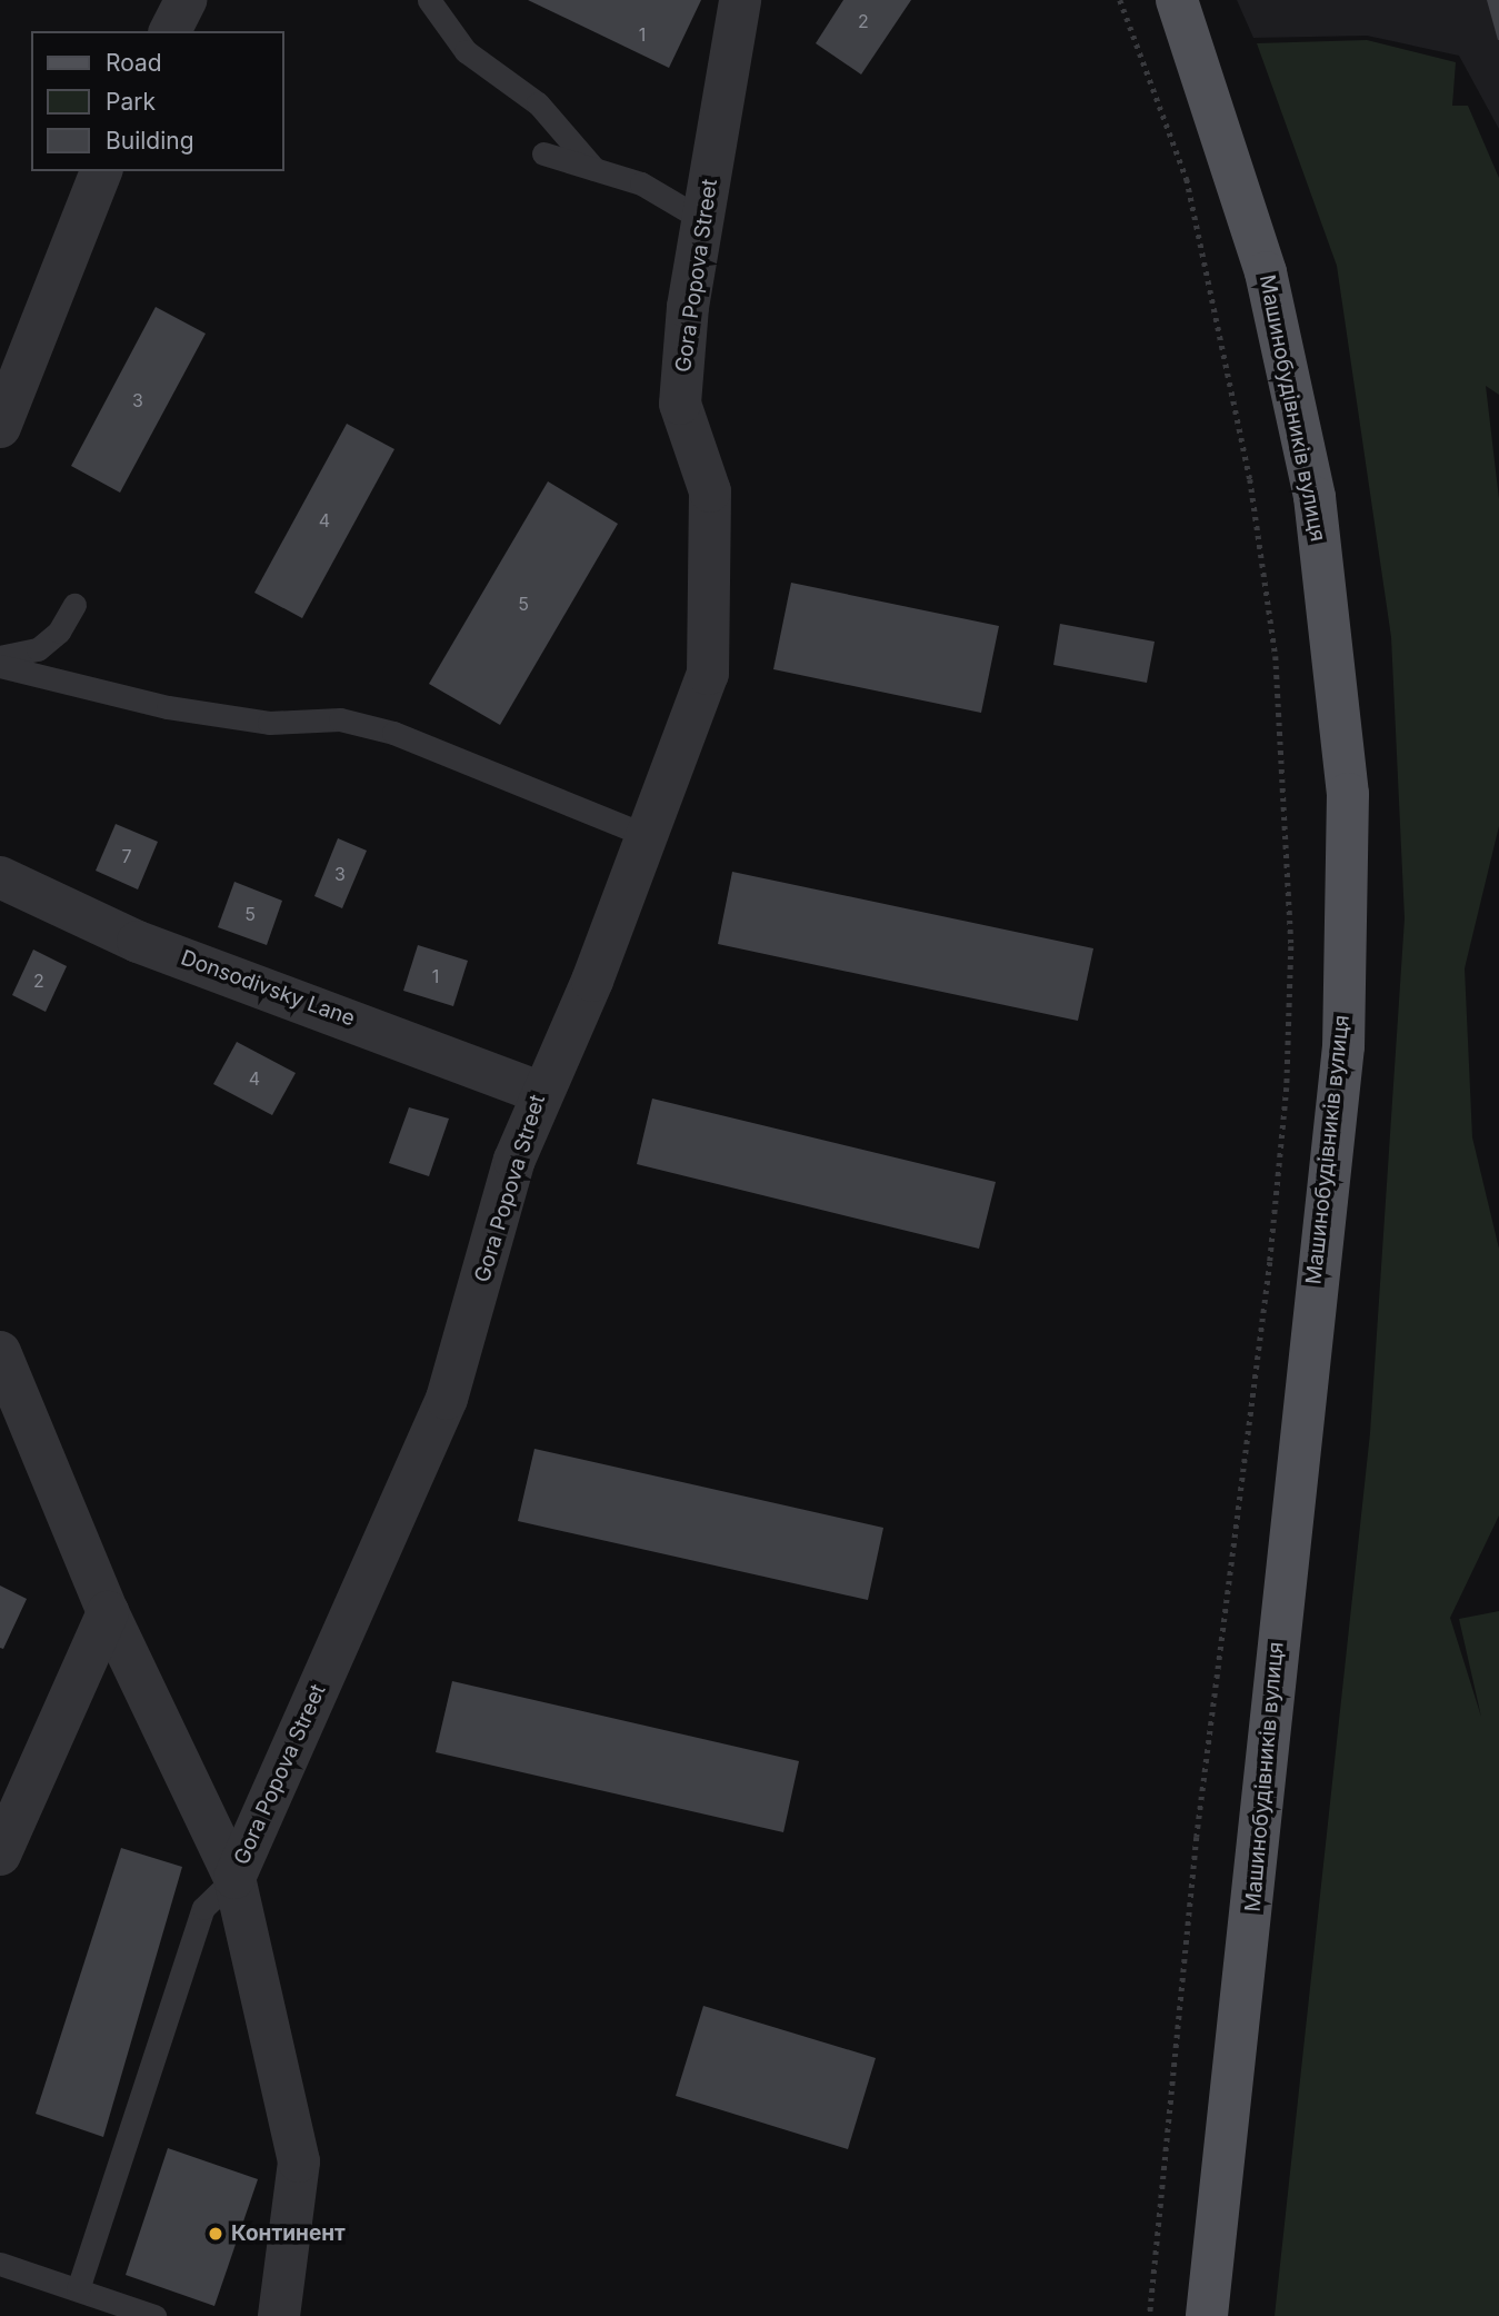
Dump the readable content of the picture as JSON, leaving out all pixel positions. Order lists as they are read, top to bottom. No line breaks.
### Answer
{"streets":{"main road":["Машинобудівників вулиця"],"street":["Gora Popova Street","Donsodivsky Lane"]},"crossings":[["Gora Popova Street","Donsodivsky Lane"]],"places":["Континент"],"house_numbers":["2","1","3","4","5","7","3","5","1","2","4"],"legend":["Road","Park","Building"]}
